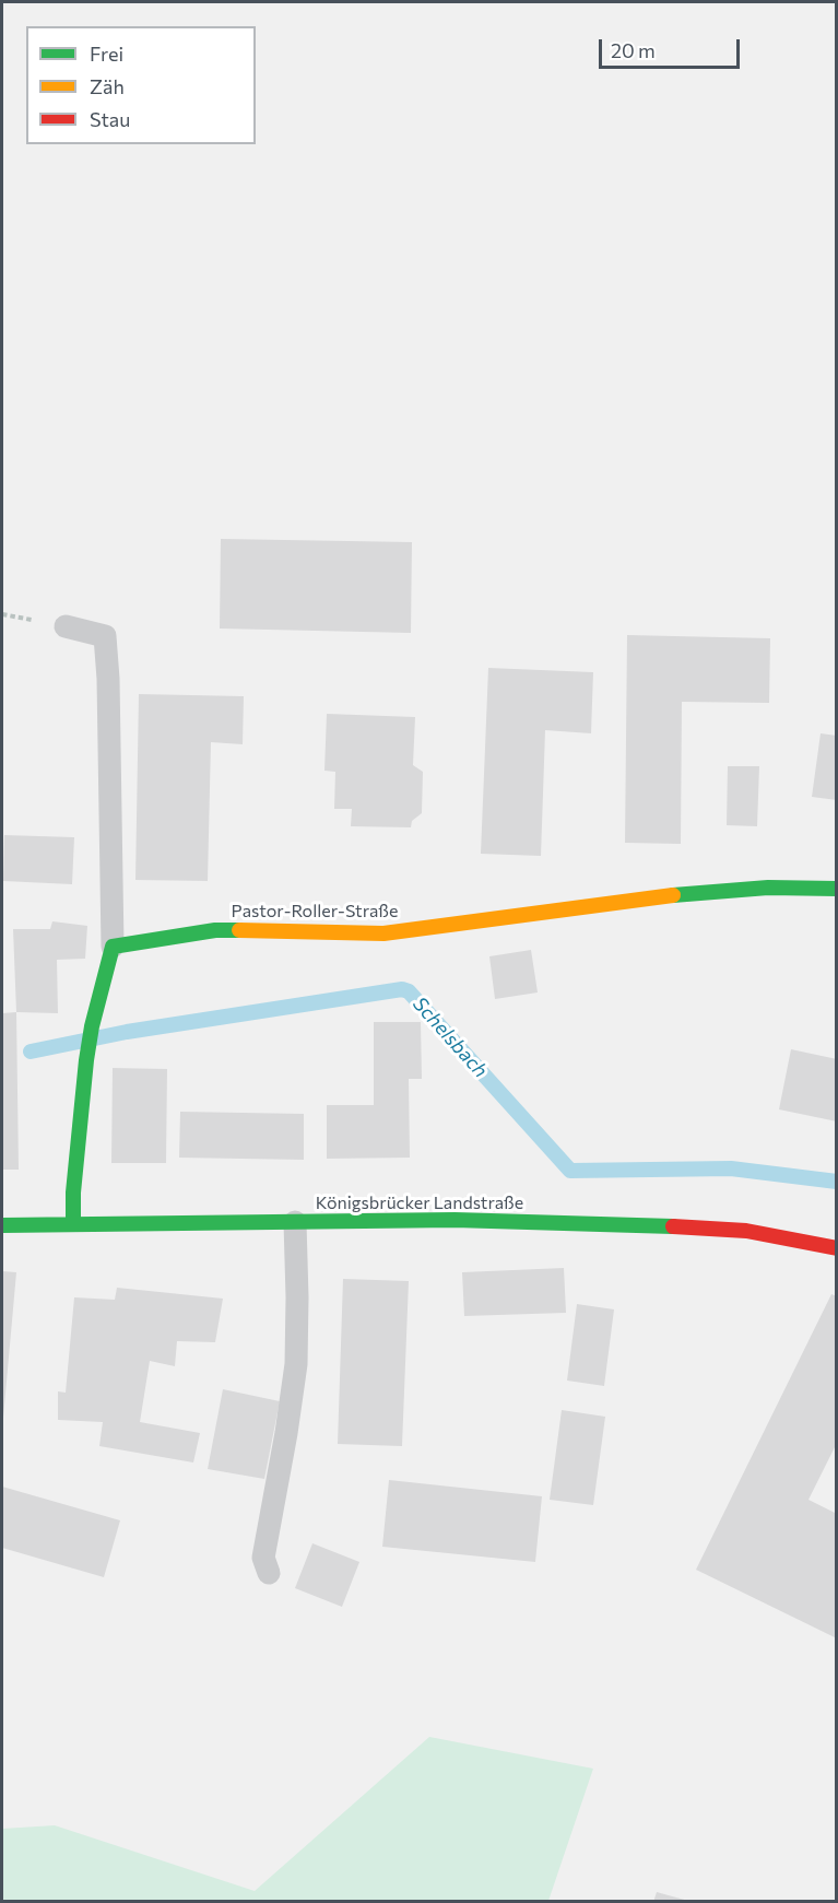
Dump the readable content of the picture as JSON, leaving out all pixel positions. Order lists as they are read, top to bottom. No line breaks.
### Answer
{"streets":{"street":["Pastor-Roller-Straße","Königsbrücker Landstraße"]},"water":["Schelsbach"],"legend":["Frei","Zäh","Stau"],"scale_bar":"20 m"}
